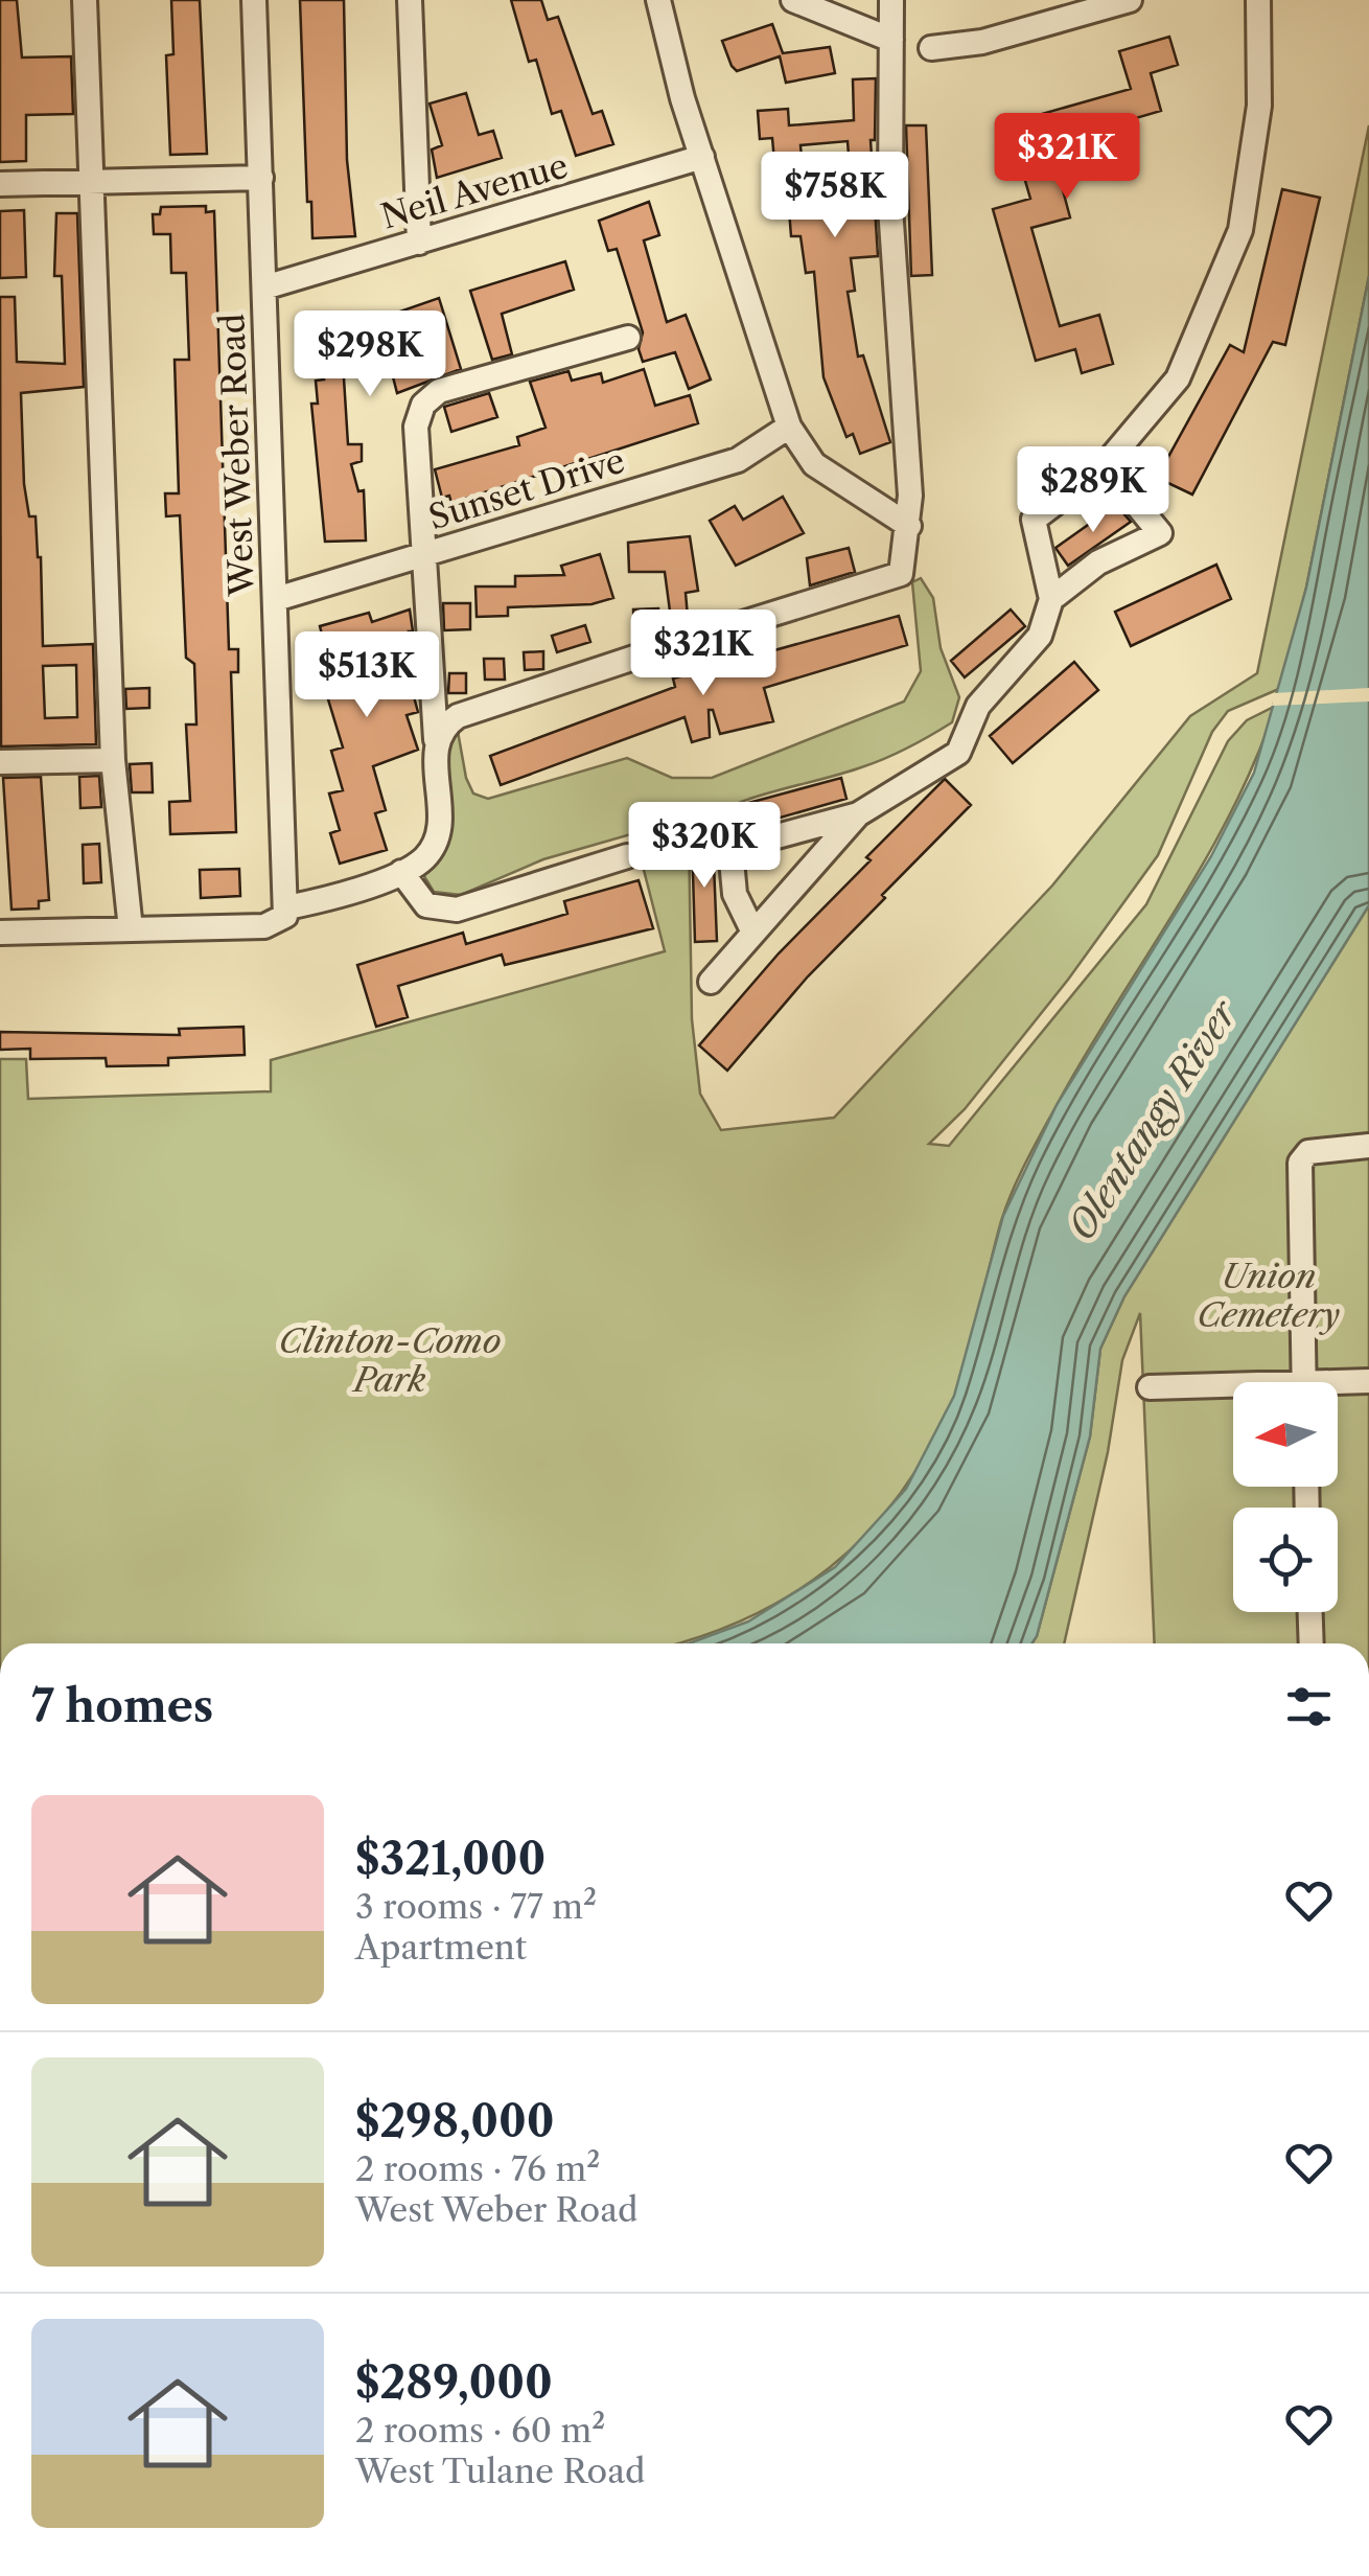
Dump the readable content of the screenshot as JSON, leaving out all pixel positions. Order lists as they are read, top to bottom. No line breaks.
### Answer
{"streets":{"street":["Neil Avenue","West Weber Road","Sunset Drive"]},"crossings":[["Neil Avenue","West Weber Road"],["West Weber Road","Sunset Drive"]],"water":["Olentangy River"],"parks":["Union Cemetery","Clinton-Como Park"],"north":"left","page":{"price":["$321K","$758K","$298K","$289K","$321K","$513K","$320K"],"heading":"7 homes","list":[{"name":"$321,000","note":"3 rooms · 77 m² · Apartment"},{"name":"$298,000","note":"2 rooms · 76 m² · West Weber Road"},{"name":"$289,000","note":"2 rooms · 60 m² · West Tulane Road"}]}}
